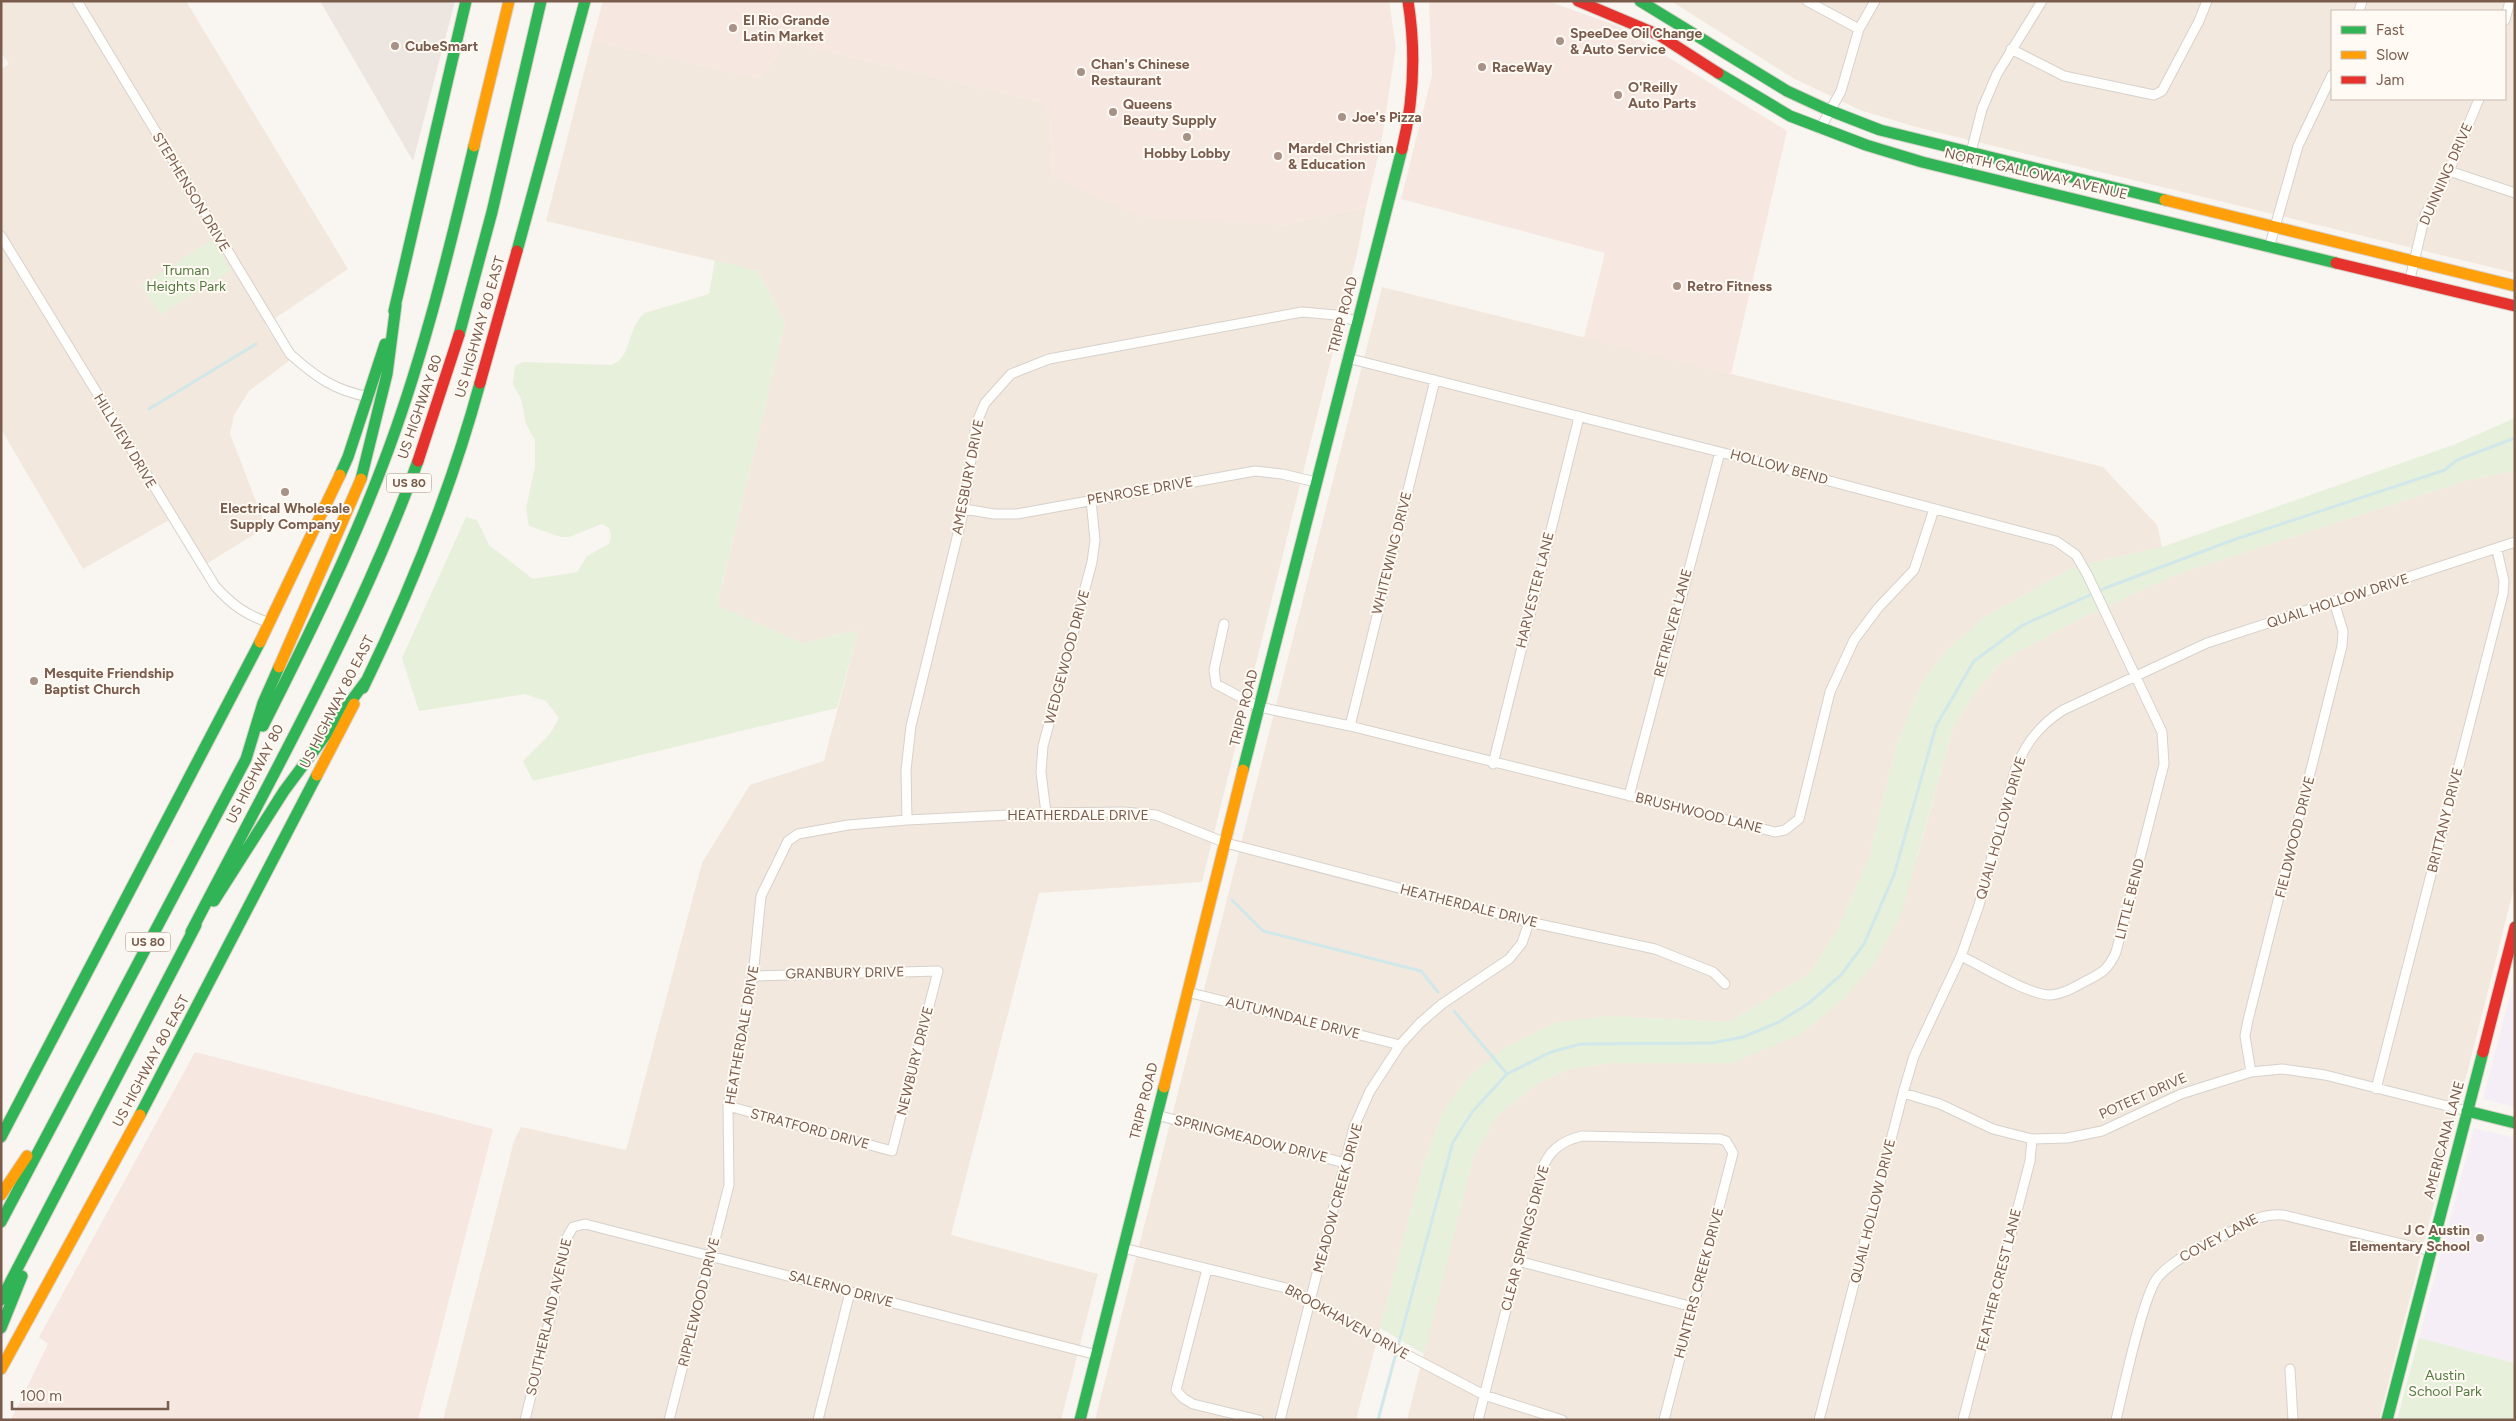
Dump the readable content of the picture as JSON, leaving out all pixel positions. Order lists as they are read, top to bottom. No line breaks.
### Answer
{"streets":{"main road":["NORTH GALLOWAY AVENUE","TRIPP ROAD","US HIGHWAY 80 EAST","US HIGHWAY 80","US 80","POTEET DRIVE","AMERICANA LANE"],"street":["DUNNING DRIVE","STEPHENSON DRIVE","HILLVIEW DRIVE","HOLLOW BEND","AMESBURY DRIVE","PENROSE DRIVE","WHITEWING DRIVE","HARVESTER LANE","QUAIL HOLLOW DRIVE","RETRIEVER LANE","WEDGEWOOD DRIVE","BRUSHWOOD LANE","HEATHERDALE DRIVE","BRITTANY DRIVE","FIELDWOOD DRIVE","LITTLE BEND","GRANBURY DRIVE","AUTUMNDALE DRIVE","NEWBURY DRIVE","STRATFORD DRIVE","SPRINGMEADOW DRIVE","MEADOW CREEK DRIVE","CLEAR SPRINGS DRIVE","COVEY LANE","FEATHER CREST LANE","HUNTERS CREEK DRIVE","SALERNO DRIVE","RIPPLEWOOD DRIVE","SOUTHERLAND AVENUE","BROOKHAVEN DRIVE"]},"crossings":[["NORTH GALLOWAY AVENUE","DUNNING DRIVE"],["TRIPP ROAD","HOLLOW BEND"],["TRIPP ROAD","AMESBURY DRIVE"],["TRIPP ROAD","PENROSE DRIVE"],["TRIPP ROAD","BRUSHWOOD LANE"],["TRIPP ROAD","HEATHERDALE DRIVE"],["TRIPP ROAD","AUTUMNDALE DRIVE"],["TRIPP ROAD","SPRINGMEADOW DRIVE"],["TRIPP ROAD","SALERNO DRIVE"],["TRIPP ROAD","BROOKHAVEN DRIVE"],["US HIGHWAY 80","US 80"],["HOLLOW BEND","WHITEWING DRIVE"],["HOLLOW BEND","HARVESTER LANE"],["HOLLOW BEND","QUAIL HOLLOW DRIVE"],["HOLLOW BEND","RETRIEVER LANE"],["HOLLOW BEND","BRUSHWOOD LANE"],["HOLLOW BEND","LITTLE BEND"],["AMESBURY DRIVE","PENROSE DRIVE"],["AMESBURY DRIVE","HEATHERDALE DRIVE"],["PENROSE DRIVE","WEDGEWOOD DRIVE"],["WHITEWING DRIVE","BRUSHWOOD LANE"],["HARVESTER LANE","BRUSHWOOD LANE"],["QUAIL HOLLOW DRIVE","BRITTANY DRIVE"],["QUAIL HOLLOW DRIVE","FIELDWOOD DRIVE"],["QUAIL HOLLOW DRIVE","LITTLE BEND"],["QUAIL HOLLOW DRIVE","POTEET DRIVE"],["RETRIEVER LANE","BRUSHWOOD LANE"],["WEDGEWOOD DRIVE","HEATHERDALE DRIVE"],["HEATHERDALE DRIVE","GRANBURY DRIVE"],["HEATHERDALE DRIVE","STRATFORD DRIVE"],["HEATHERDALE DRIVE","MEADOW CREEK DRIVE"],["HEATHERDALE DRIVE","RIPPLEWOOD DRIVE"],["BRITTANY DRIVE","POTEET DRIVE"],["FIELDWOOD DRIVE","POTEET DRIVE"],["GRANBURY DRIVE","NEWBURY DRIVE"],["AUTUMNDALE DRIVE","MEADOW CREEK DRIVE"],["NEWBURY DRIVE","STRATFORD DRIVE"],["POTEET DRIVE","AMERICANA LANE"],["POTEET DRIVE","FEATHER CREST LANE"],["SPRINGMEADOW DRIVE","MEADOW CREEK DRIVE"],["AMERICANA LANE","COVEY LANE"],["MEADOW CREEK DRIVE","BROOKHAVEN DRIVE"],["CLEAR SPRINGS DRIVE","HUNTERS CREEK DRIVE"],["CLEAR SPRINGS DRIVE","BROOKHAVEN DRIVE"],["SALERNO DRIVE","RIPPLEWOOD DRIVE"],["SALERNO DRIVE","SOUTHERLAND AVENUE"]],"parks":["Truman Heights Park","Austin School Park"],"places":["El Rio Grande Latin Market","SpeeDee Oil Change & Auto Service","CubeSmart","RaceWay","Chan's Chinese Restaurant","O'Reilly Auto Parts","Queens Beauty Supply","Joe's Pizza","Hobby Lobby","Mardel Christian & Education","Retro Fitness","Electrical Wholesale Supply Company","Mesquite Friendship Baptist Church","J C Austin Elementary School"],"legend":["Fast","Slow","Jam"],"scale_bar":"100 m"}
